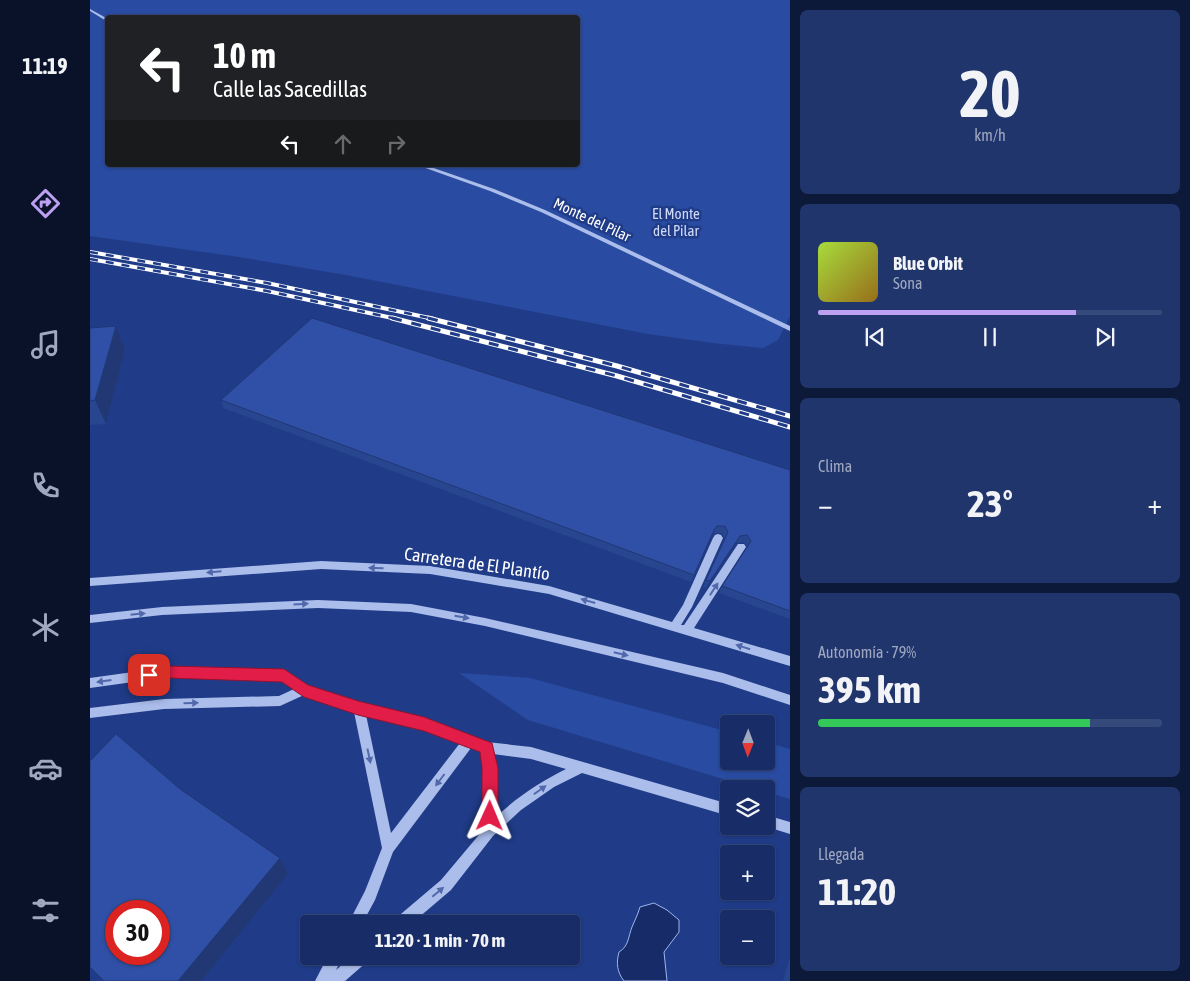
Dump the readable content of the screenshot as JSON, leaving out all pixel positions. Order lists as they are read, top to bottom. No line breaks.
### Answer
{"streets":{"street":["Monte del Pilar","Carretera de El Plantío"]},"parks":["El Monte del Pilar"],"north":"bottom","page":{"tabs":"11:19","tile":[["20","km/h"],"Clima",["Autonomía · 79%","395 km"],["Llegada","11:20"]],"turn":["10 m","Calle las Sacedillas"],"song":["Blue Orbit","Sona"],"heat":["−","23°","+"],"map_buttons":["+","−"],"limit":"30","trip":"11:20 · 1 min · 70 m"}}
